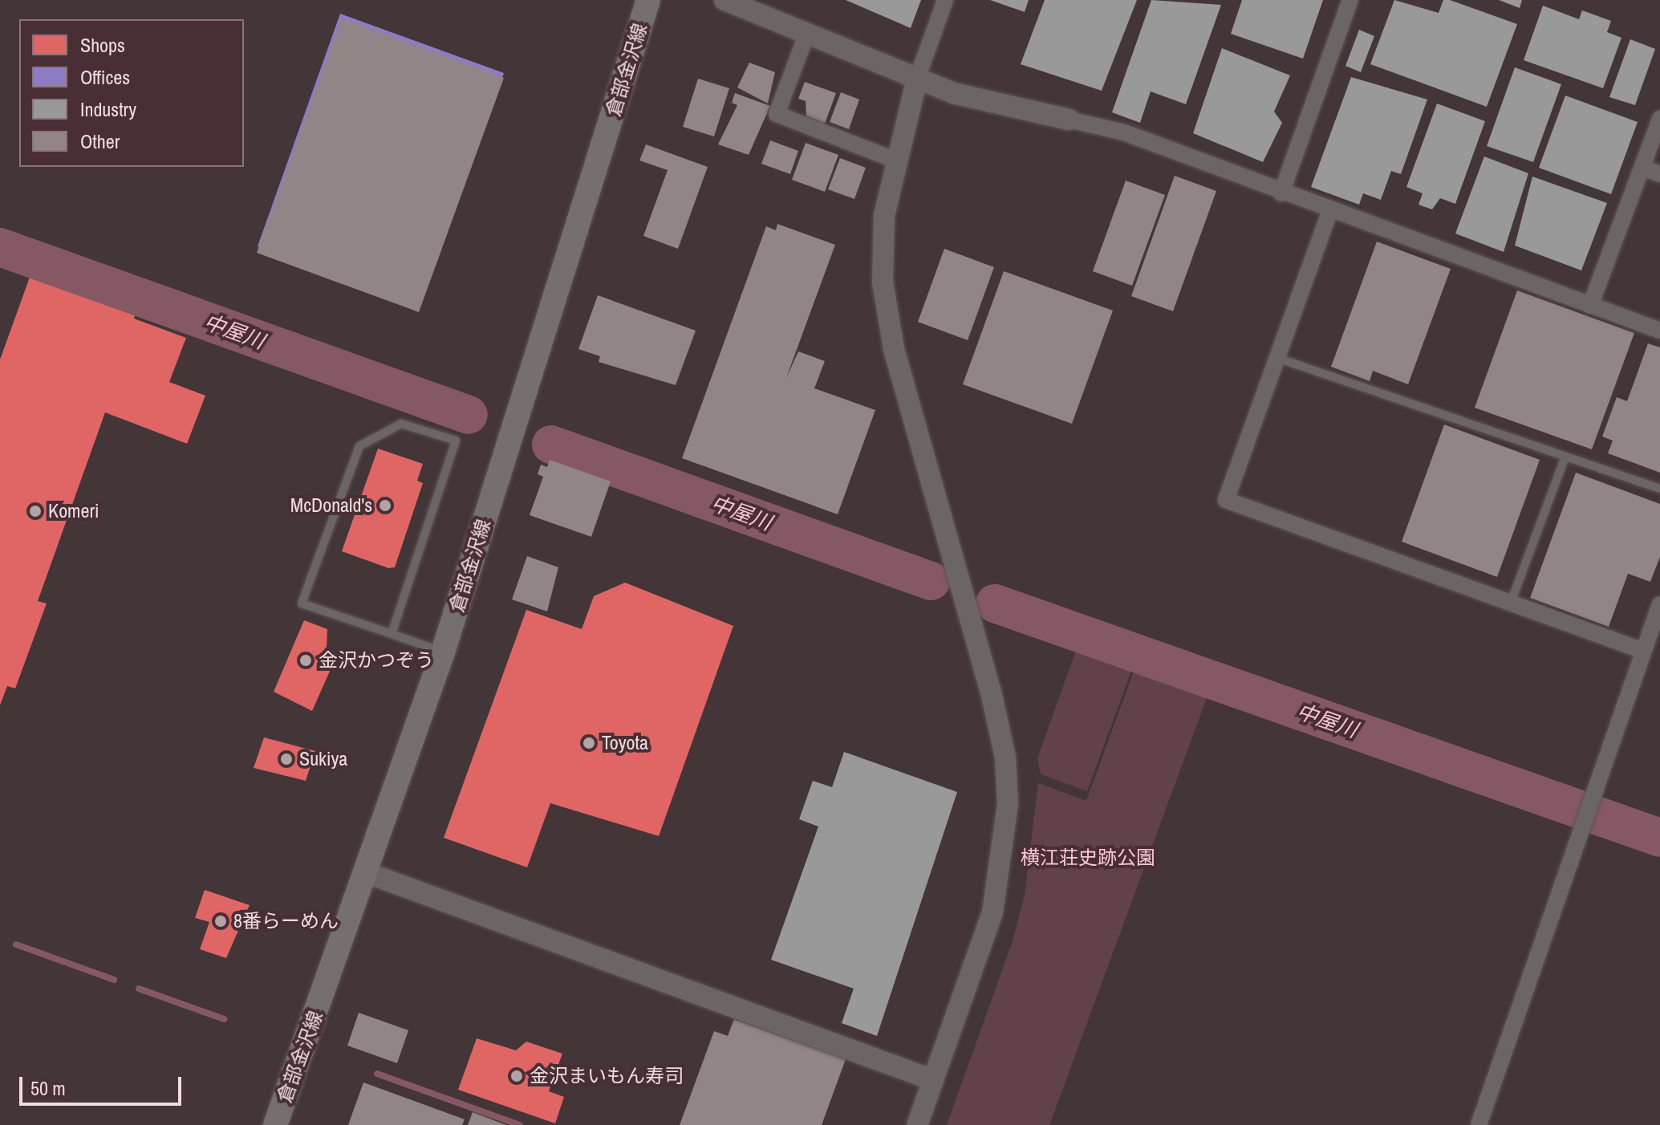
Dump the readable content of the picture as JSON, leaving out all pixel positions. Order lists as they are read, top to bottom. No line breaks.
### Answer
{"streets":{"main road":["倉部金沢線"]},"water":["中屋川"],"parks":["横江荘史跡公園"],"places":["McDonald's","Komeri","金沢かつぞう","Toyota","Sukiya","8番らーめん","金沢まいもん寿司"],"legend":["Shops","Offices","Industry","Other"],"scale_bar":"50 m"}
